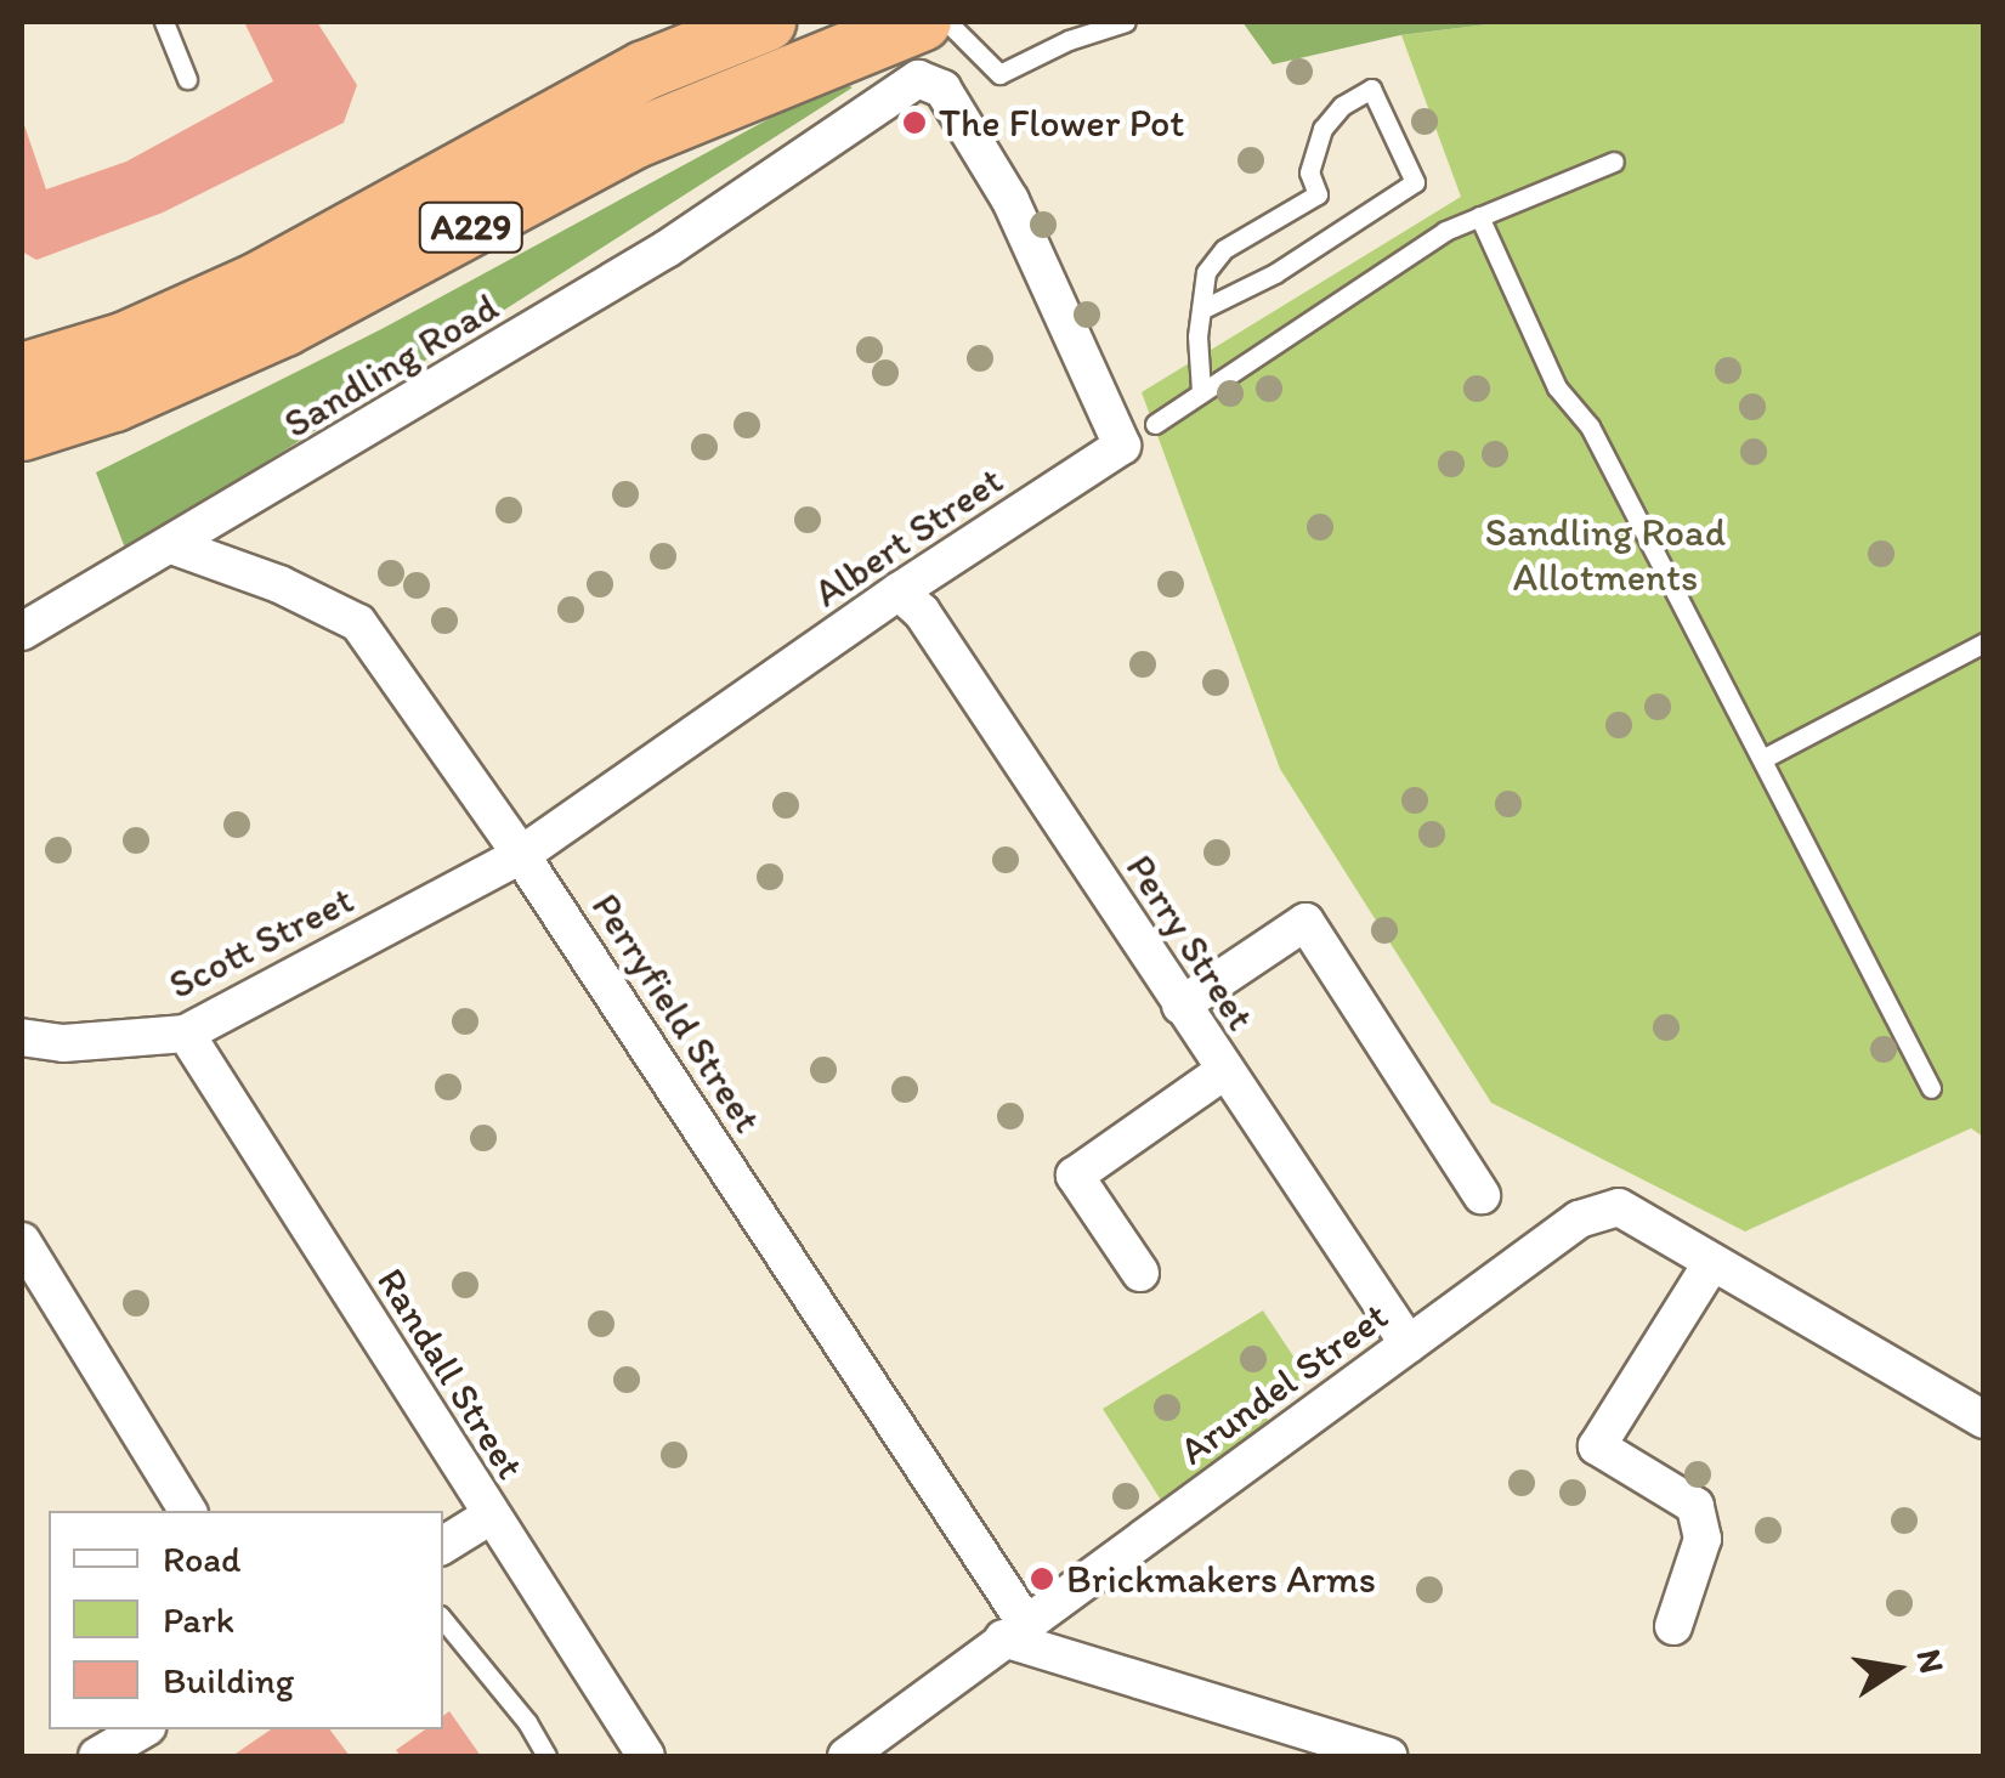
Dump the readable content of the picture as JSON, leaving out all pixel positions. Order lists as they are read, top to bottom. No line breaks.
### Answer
{"streets":{"highway":["A229"],"street":["Sandling Road","Albert Street","Scott Street","Perry Street","Perryfield Street","Randall Street","Arundel Street"]},"crossings":[["Sandling Road","Albert Street"],["Sandling Road","Perryfield Street"],["Albert Street","Scott Street"],["Albert Street","Perry Street"],["Albert Street","Perryfield Street"],["Scott Street","Perryfield Street"],["Scott Street","Randall Street"],["Perry Street","Arundel Street"],["Perryfield Street","Arundel Street"]],"parks":["Sandling Road Allotments"],"places":["The Flower Pot","Brickmakers Arms"],"legend":["Road","Park","Building"],"north":"right"}
